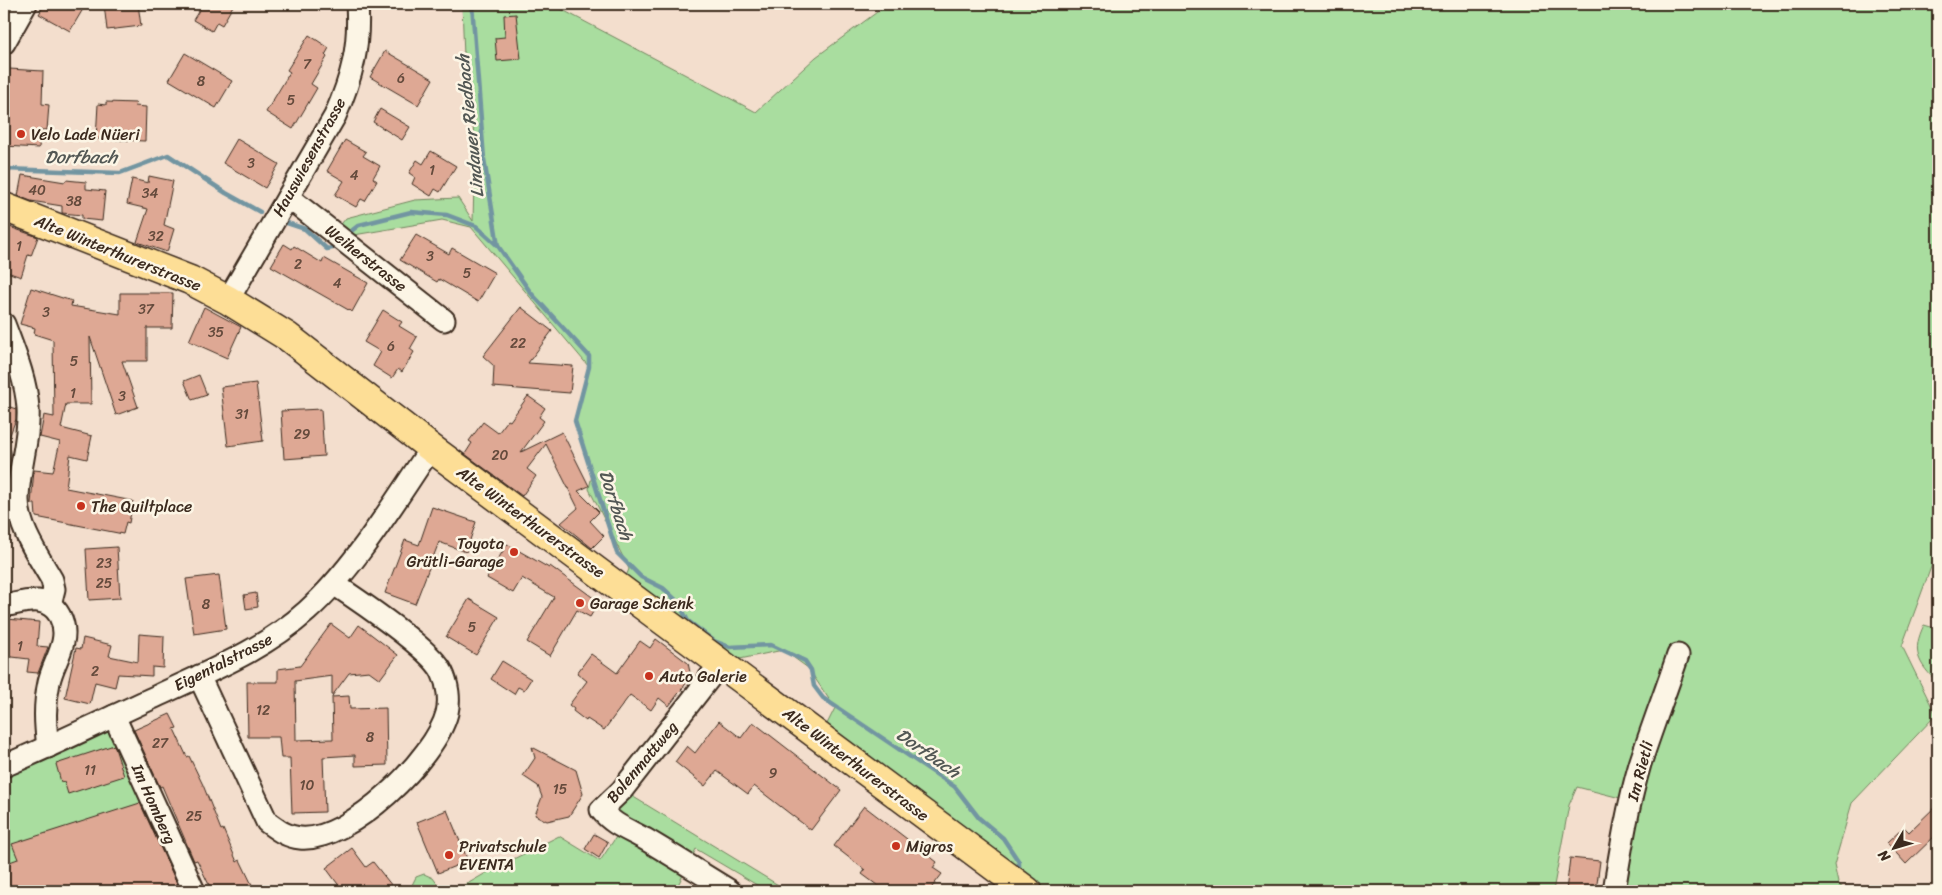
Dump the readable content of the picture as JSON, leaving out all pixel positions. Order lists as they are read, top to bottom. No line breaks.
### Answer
{"streets":{"main road":["Alte Winterthurerstrasse"],"street":["Hauswiesenstrasse","Weiherstrasse","Eigentalstrasse","Bolenmattweg","Im Rietli","Im Homberg"]},"crossings":[["Hauswiesenstrasse","Alte Winterthurerstrasse"],["Hauswiesenstrasse","Weiherstrasse"],["Alte Winterthurerstrasse","Eigentalstrasse"],["Alte Winterthurerstrasse","Bolenmattweg"],["Eigentalstrasse","Im Homberg"]],"water":["Lindauer Riedbach","Dorfbach"],"places":["Velo Lade Nüeri","The Quiltplace","Toyota Grütli-Garage","Garage Schenk","Auto Galerie","Migros","Privatschule EVENTA"],"house_numbers":["7","6","8","5","3","1","4","40","34","38","32","1","3","2","5","4","37","3","35","22","6","5","1","3","31","29","20","23","25","8","5","1","2","12","8","27","11","9","10","15","25"],"north":"bottom left"}
